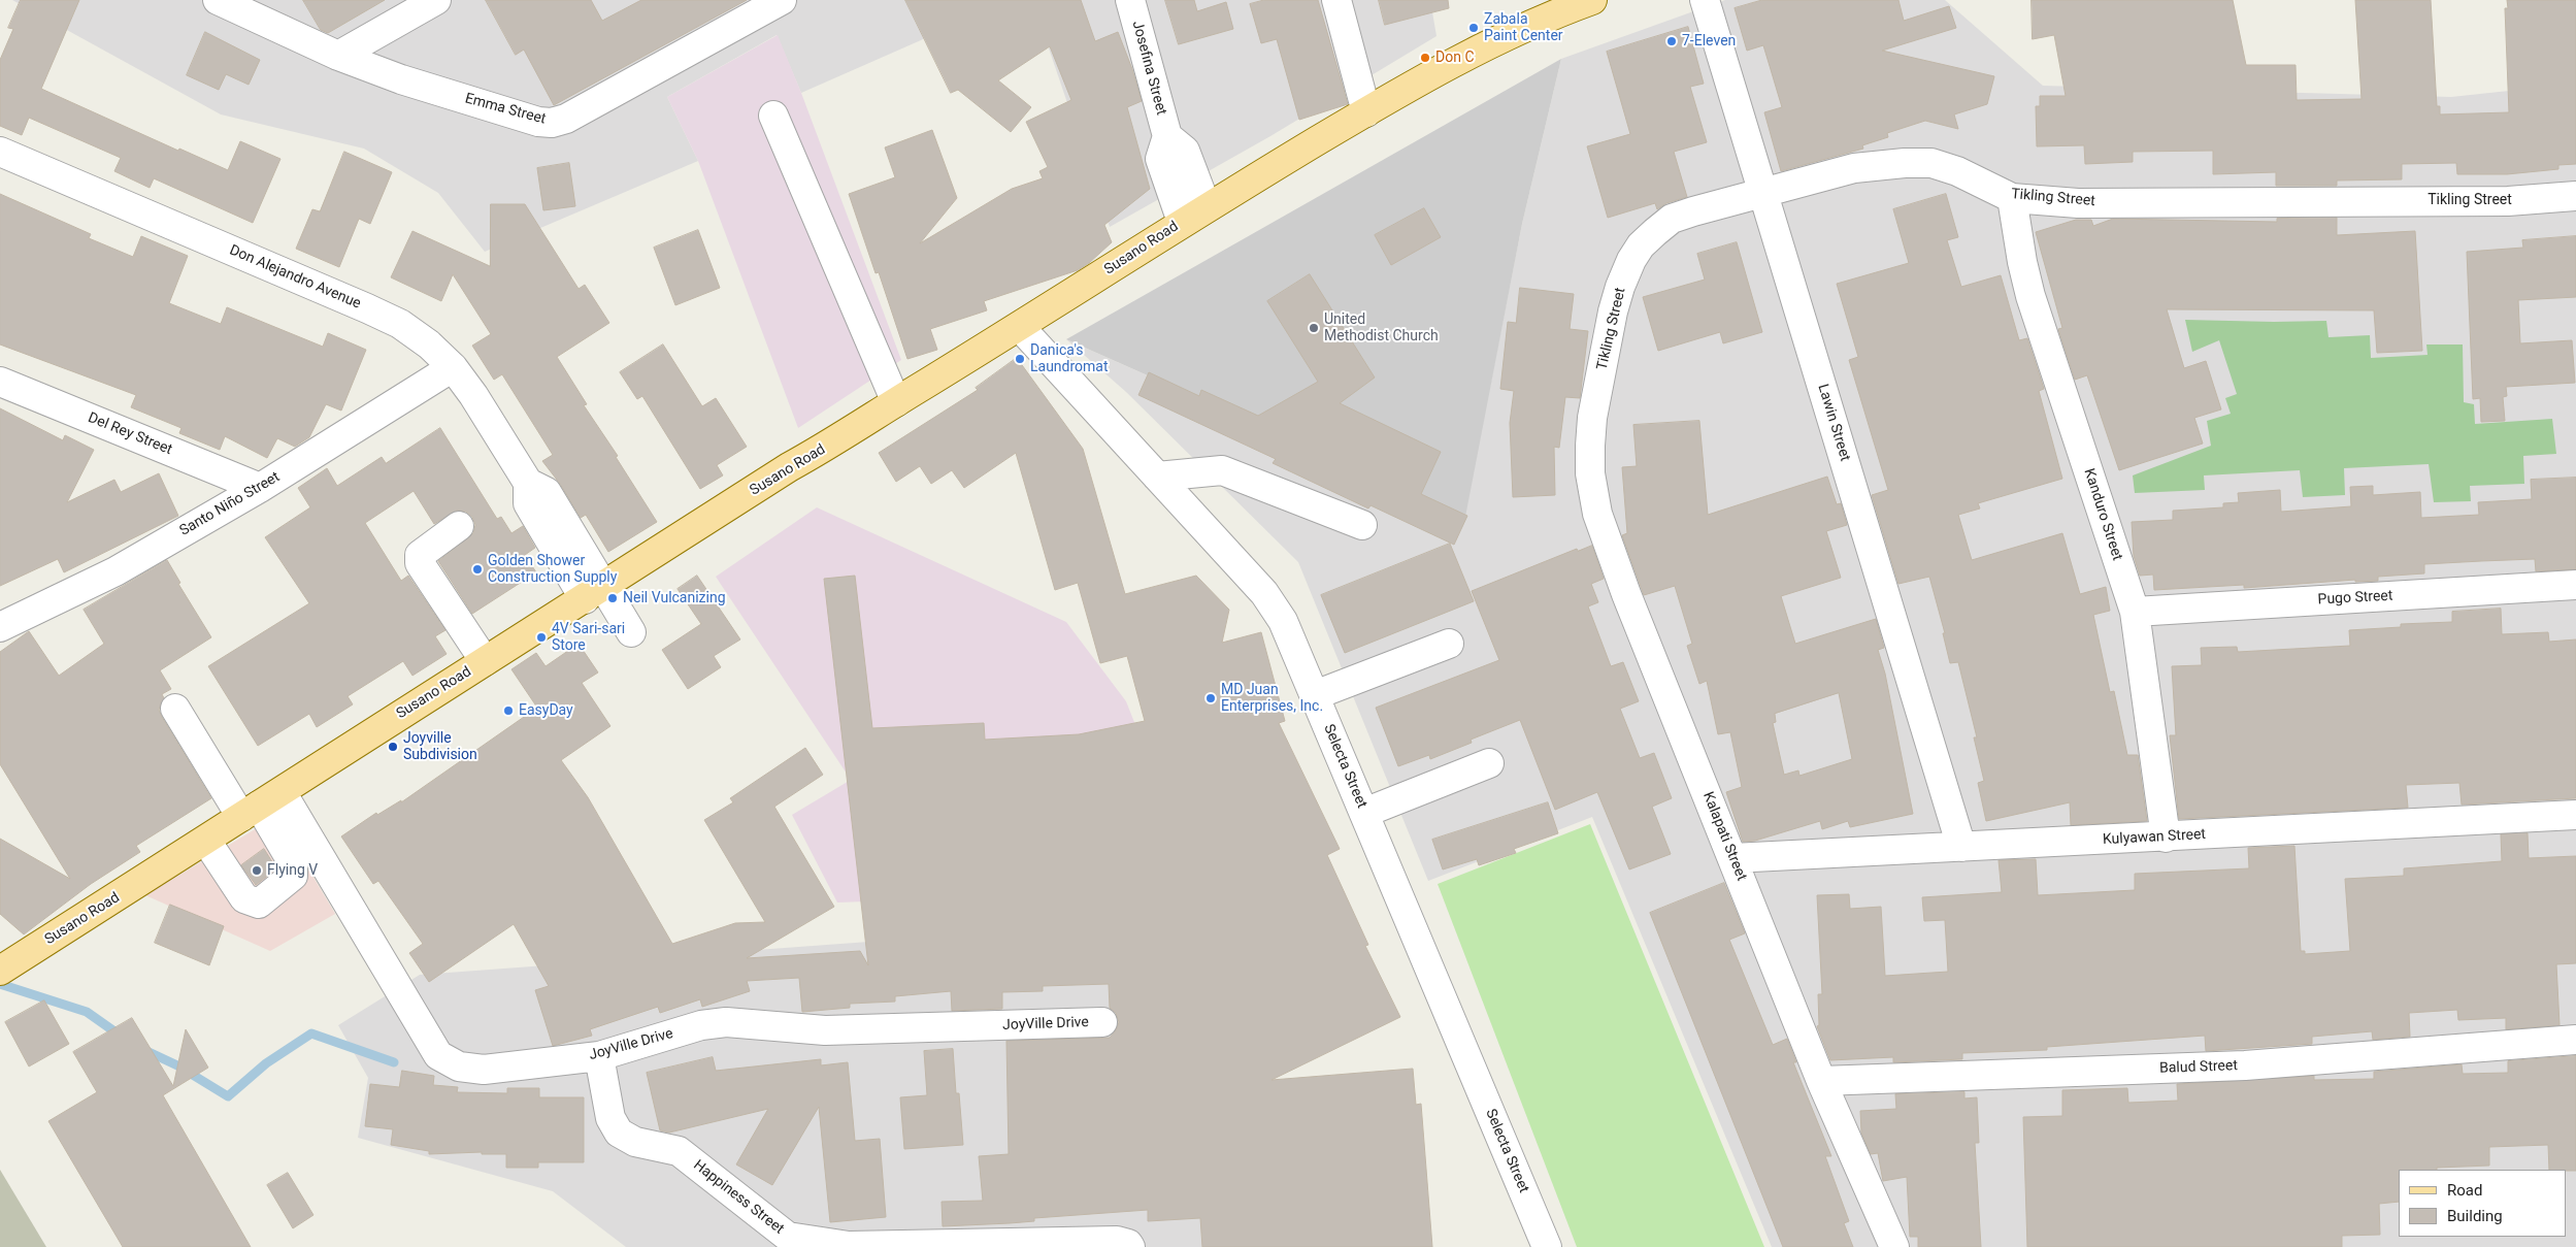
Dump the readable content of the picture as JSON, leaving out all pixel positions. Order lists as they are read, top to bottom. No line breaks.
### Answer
{"streets":{"main road":["Susano Road"],"street":["Josefina Street","Emma Street","Tikling Street","Don Alejandro Avenue","Lawin Street","Del Rey Street","Santo Niño Street","Kanduro Street","Pugo Street","Selecta Street","Kalapati Street","Kulyawan Street","JoyVille Drive","Balud Street","Happiness Street"]},"crossings":[["Tikling Street","Lawin Street"],["Tikling Street","Kanduro Street"],["Tikling Street","Kalapati Street"],["Susano Road","Don Alejandro Avenue"],["Susano Road","Selecta Street"],["Susano Road","JoyVille Drive"],["Don Alejandro Avenue","Santo Niño Street"],["Lawin Street","Kulyawan Street"],["Del Rey Street","Santo Niño Street"],["Kanduro Street","Pugo Street"],["Kanduro Street","Kulyawan Street"],["Kalapati Street","Kulyawan Street"],["Kalapati Street","Balud Street"],["JoyVille Drive","Happiness Street"]],"places":["Zabala Paint Center","7-Eleven","Don C","United Methodist Church","Danica's Laundromat","Golden Shower Construction Supply","Neil Vulcanizing","4V Sari-sari Store","MD Juan Enterprises, Inc.","EasyDay","Joyville Subdivision","Flying V"],"legend":["Road","Building"]}
